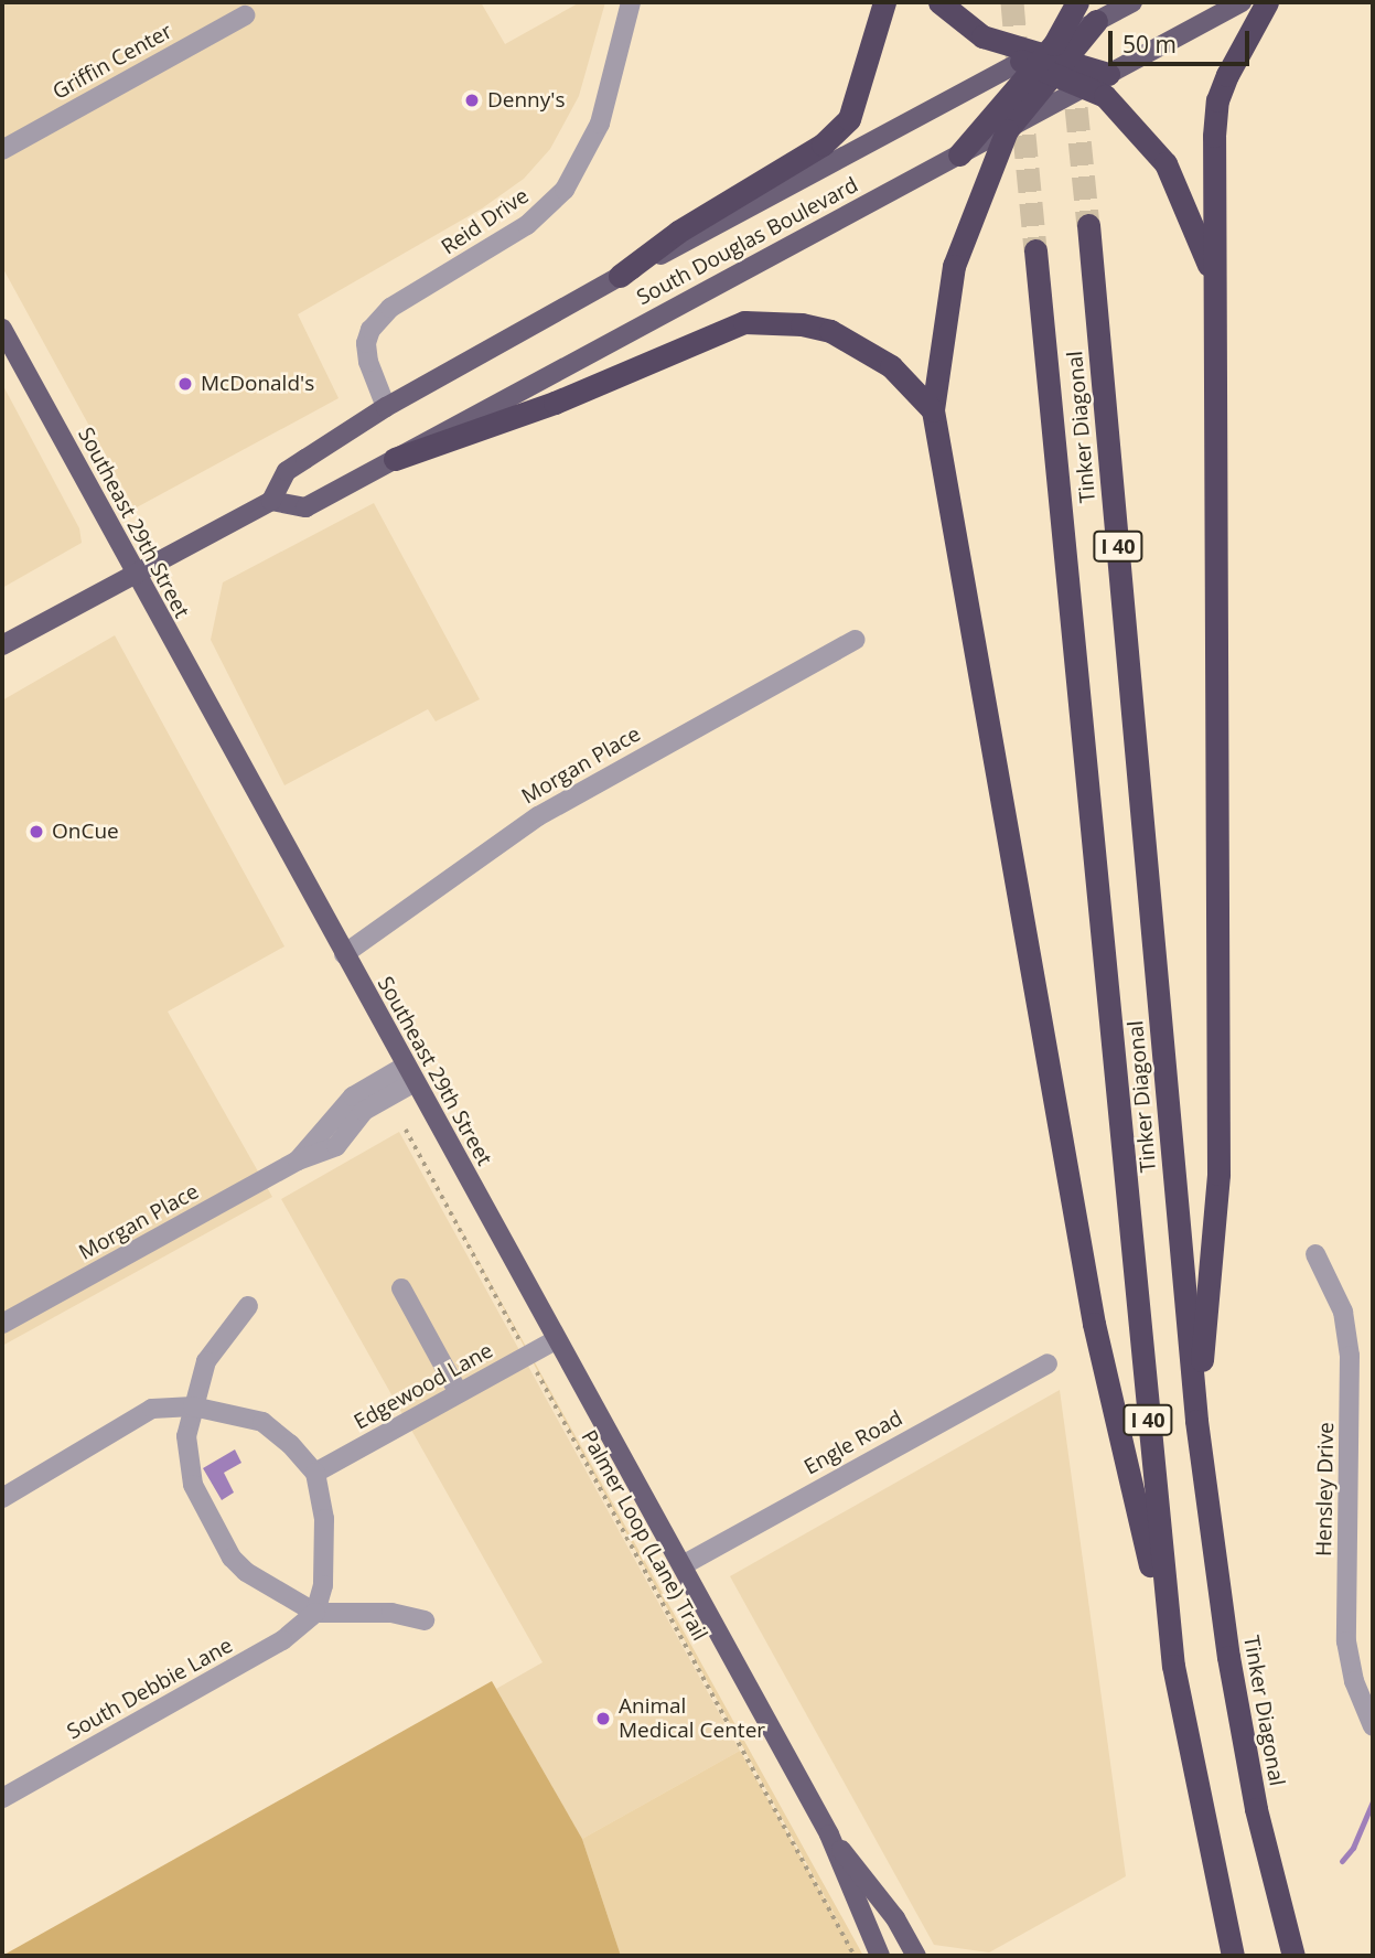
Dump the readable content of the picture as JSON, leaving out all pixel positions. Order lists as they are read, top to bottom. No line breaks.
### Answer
{"streets":{"highway":["Tinker Diagonal","I 40"],"main road":["South Douglas Boulevard","Southeast 29th Street"],"street":["Griffin Center","Reid Drive","Morgan Place","Edgewood Lane","Engle Road","Hensley Drive","South Debbie Lane"],"path":["Palmer Loop (Lane) Trail"]},"crossings":[["Reid Drive","South Douglas Boulevard"],["Southeast 29th Street","Morgan Place"],["Southeast 29th Street","Edgewood Lane"],["Southeast 29th Street","Engle Road"]],"places":["Denny's","McDonald's","OnCue","Animal Medical Center"],"scale_bar":"50 m"}
